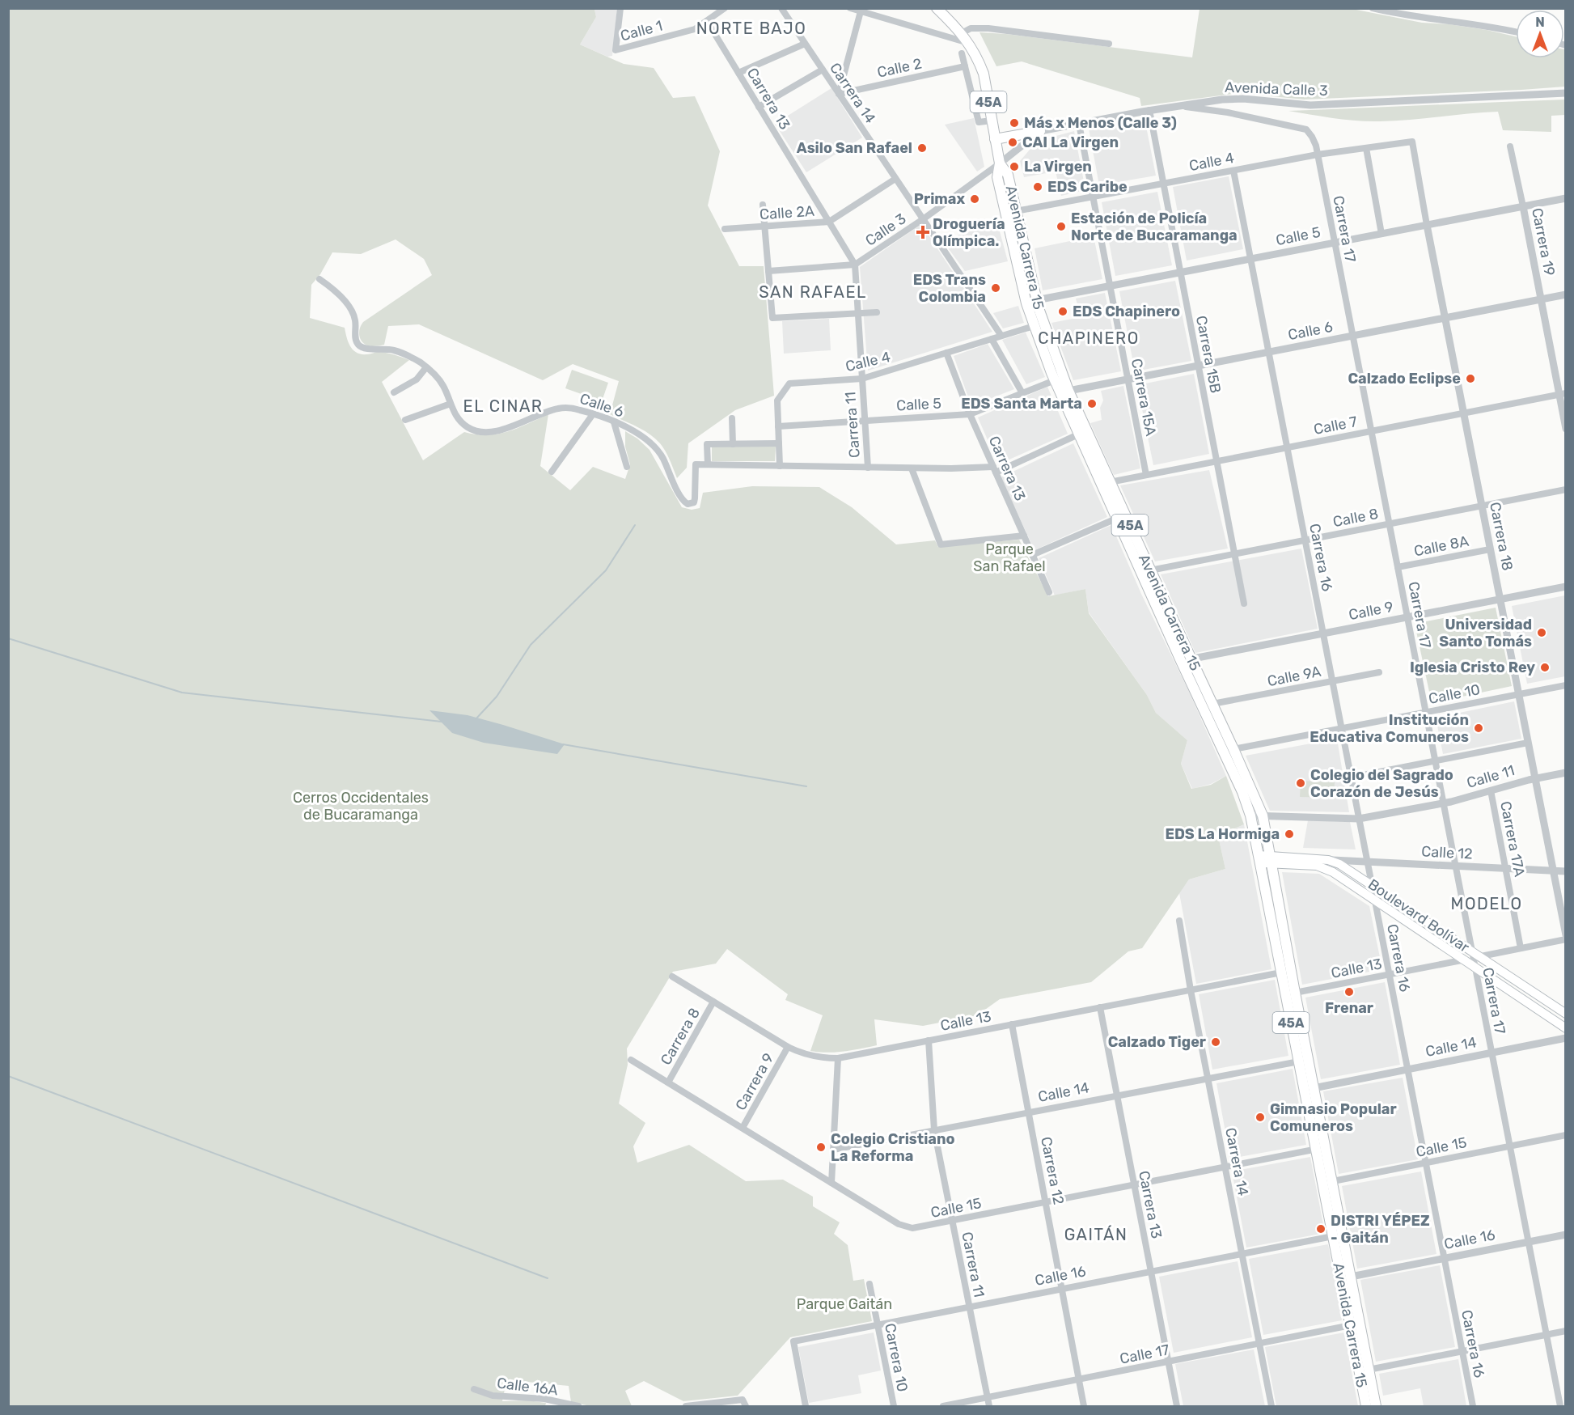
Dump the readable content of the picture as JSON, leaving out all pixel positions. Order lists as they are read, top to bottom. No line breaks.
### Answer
{"streets":{"main road":["45A","Avenida Carrera 15","Boulevard Bolívar"],"street":["Calle 1","Calle 2","Avenida Calle 3","Carrera 14","Carrera 13","Calle 4","Calle 2A","Carrera 17","Calle 3","Calle 5","Carrera 19","Calle 6","Carrera 15B","Carrera 15A","Carrera 11","Calle 7","Calle 8","Carrera 18","Calle 8A","Carrera 16","Calle 9","Calle 9A","Calle 10","Calle 11","Carrera 17A","Calle 12","Calle 13","Carrera 8","Calle 14","Carrera 9","Calle 15","Carrera 12","Calle 16","Calle 17","Carrera 10","Calle 16A"]},"crossings":[["Calle 1","Carrera 13"],["Calle 2","Carrera 14"],["Avenida Calle 3","45A"],["Avenida Calle 3","Carrera 17"],["Avenida Calle 3","Calle 3"],["Avenida Calle 3","Avenida Carrera 15"],["Avenida Calle 3","Carrera 15B"],["Avenida Calle 3","Carrera 15A"],["Carrera 14","Calle 4"],["Carrera 14","Calle 2A"],["Carrera 14","Calle 3"],["Carrera 14","Calle 13"],["Carrera 14","Calle 14"],["Carrera 14","Calle 15"],["Carrera 14","Calle 16"],["Carrera 14","Calle 17"],["Carrera 13","Calle 4"],["Carrera 13","Calle 2A"],["Carrera 13","Calle 3"],["Carrera 13","Calle 5"],["Carrera 13","Carrera 11"],["Carrera 13","Calle 13"],["Carrera 13","Calle 14"],["Carrera 13","Calle 15"],["Carrera 13","Calle 16"],["Carrera 13","Calle 17"],["45A","Calle 3"],["45A","Avenida Carrera 15"],["Calle 4","Carrera 17"],["Calle 4","Calle 5"],["Calle 4","Avenida Carrera 15"],["Calle 4","Carrera 15B"],["Calle 4","Carrera 15A"],["Calle 4","Carrera 11"],["Calle 4","Carrera 18"],["Calle 4","Carrera 16"],["Carrera 17","Calle 5"],["Carrera 17","Calle 6"],["Carrera 17","Calle 7"],["Carrera 17","Calle 8"],["Carrera 17","Calle 8A"],["Carrera 17","Calle 9"],["Carrera 17","Calle 10"],["Carrera 17","Calle 11"],["Carrera 17","Calle 12"],["Carrera 17","Boulevard Bolívar"],["Carrera 17","Calle 13"],["Carrera 17","Calle 14"],["Carrera 17","Calle 15"],["Carrera 17","Calle 16"],["Calle 3","Avenida Carrera 15"],["Calle 3","Carrera 11"],["Calle 5","Carrera 19"],["Calle 5","Avenida Carrera 15"],["Calle 5","Carrera 15B"],["Calle 5","Carrera 15A"],["Calle 5","Carrera 11"],["Calle 5","Carrera 18"],["Calle 5","Carrera 16"],["Carrera 19","Calle 6"],["Carrera 19","Calle 7"],["Avenida Carrera 15","Calle 6"],["Avenida Carrera 15","Calle 7"],["Avenida Carrera 15","Calle 8"],["Avenida Carrera 15","Calle 9"],["Avenida Carrera 15","Calle 9A"],["Avenida Carrera 15","Calle 10"],["Avenida Carrera 15","Calle 11"],["Avenida Carrera 15","Boulevard Bolívar"],["Avenida Carrera 15","Calle 13"],["Avenida Carrera 15","Calle 14"],["Avenida Carrera 15","Calle 15"],["Avenida Carrera 15","Calle 16"],["Avenida Carrera 15","Calle 17"],["Calle 6","Carrera 15B"],["Calle 6","Carrera 15A"],["Calle 6","Carrera 18"],["Calle 6","Carrera 16"],["Carrera 15B","Calle 7"],["Carrera 15B","Calle 8"],["Carrera 15A","Calle 7"],["Carrera 11","Calle 13"],["Carrera 11","Calle 14"],["Carrera 11","Calle 15"],["Carrera 11","Calle 16"],["Carrera 11","Calle 17"],["Calle 7","Carrera 18"],["Calle 7","Carrera 16"],["Calle 8","Carrera 18"],["Calle 8","Carrera 16"],["Carrera 18","Calle 8A"],["Carrera 18","Calle 9"],["Carrera 18","Calle 10"],["Carrera 18","Calle 11"],["Carrera 18","Calle 12"],["Carrera 16","Calle 9"],["Carrera 16","Calle 9A"],["Carrera 16","Calle 10"],["Carrera 16","Calle 11"],["Carrera 16","Calle 12"],["Carrera 16","Boulevard Bolívar"],["Carrera 16","Calle 13"],["Carrera 16","Calle 14"],["Carrera 16","Calle 15"],["Carrera 16","Calle 16"],["Calle 11","Carrera 17A"],["Carrera 17A","Calle 12"],["Carrera 17A","Calle 13"],["Calle 12","Boulevard Bolívar"],["Boulevard Bolívar","Calle 13"],["Calle 13","Carrera 8"],["Calle 13","Carrera 9"],["Calle 13","Carrera 12"],["Carrera 8","Calle 15"],["Calle 14","Carrera 12"],["Carrera 9","Calle 15"],["Calle 15","Carrera 12"],["Carrera 12","Calle 16"],["Carrera 12","Calle 17"],["Calle 16","Carrera 10"]],"districts":["NORTE BAJO","SAN RAFAEL","CHAPINERO","EL CINAR","MODELO","GAITÁN"],"parks":["Parque San Rafael","Cerros Occidentales de Bucaramanga","Parque Gaitán"],"places":{"other":["Más x Menos (Calle 3)","CAI La Virgen","Asilo San Rafael","La Virgen","EDS Caribe","Primax","Estación de Policía Norte de Bucaramanga","EDS Trans Colombia","EDS Chapinero","Calzado Eclipse","EDS Santa Marta","Universidad Santo Tomás","Iglesia Cristo Rey","Institución Educativa Comuneros","Colegio del Sagrado Corazón de Jesús","EDS La Hormiga","Frenar","Calzado Tiger","Gimnasio Popular Comuneros","Colegio Cristiano La Reforma","DISTRI YÉPEZ - Gaitán"],"health":["Droguería Olímpica."]},"north":"top"}
